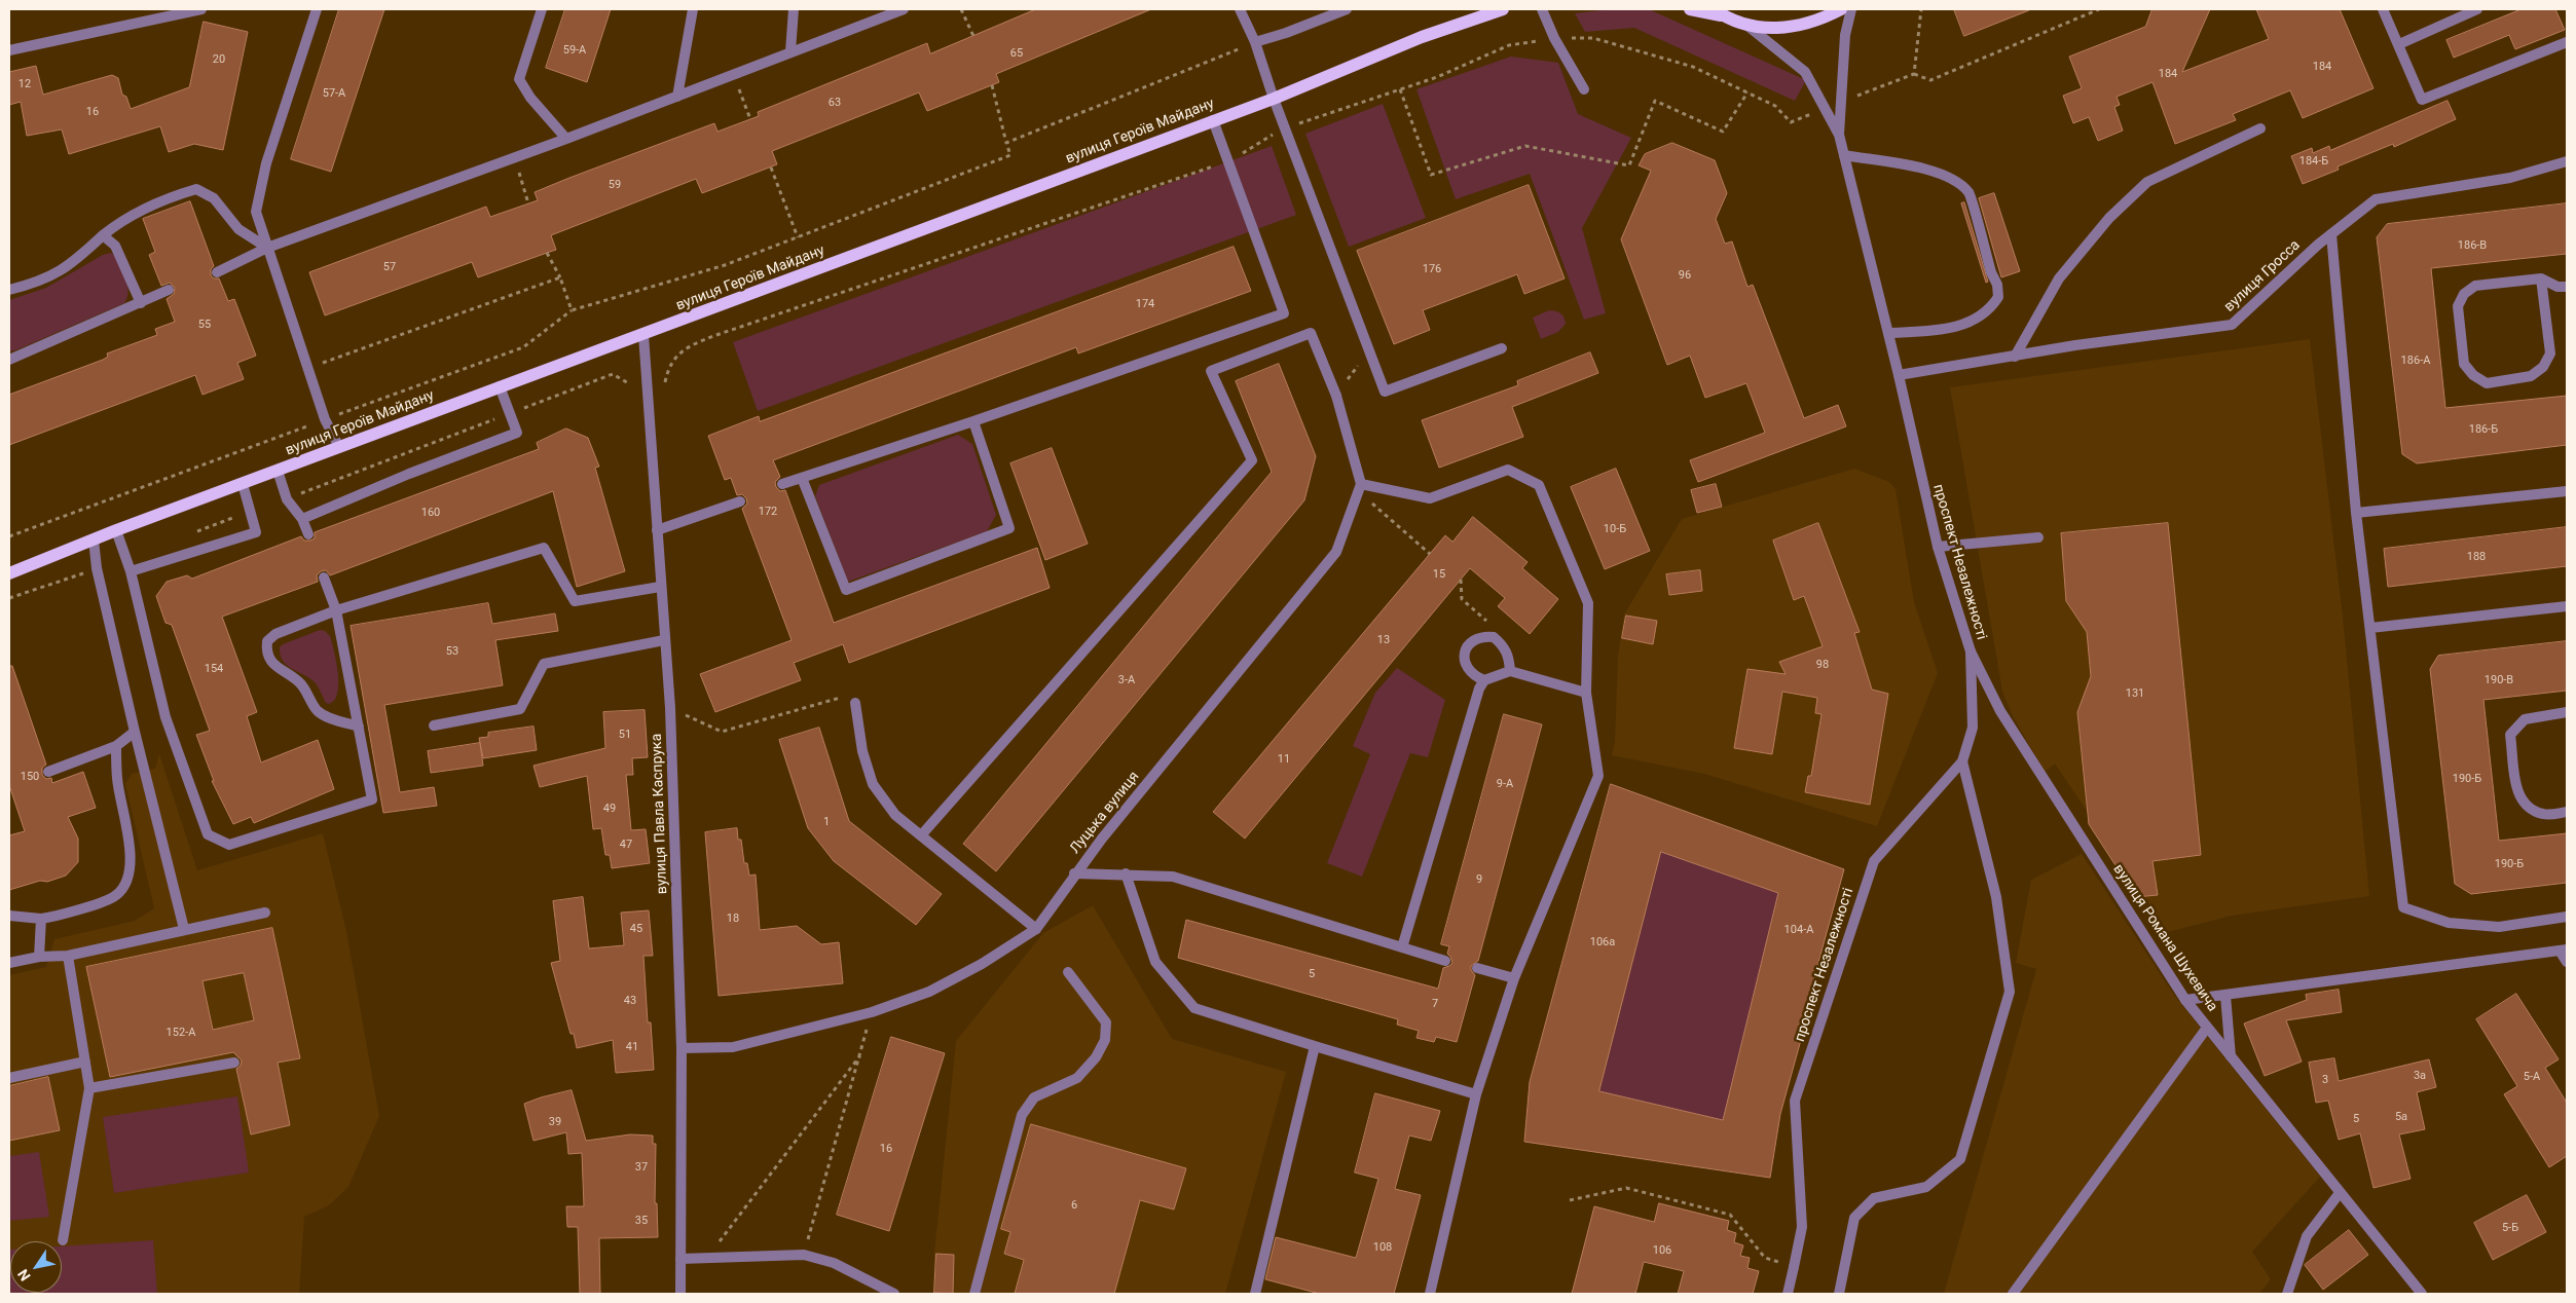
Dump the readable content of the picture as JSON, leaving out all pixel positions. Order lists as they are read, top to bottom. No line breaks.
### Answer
{"streets":{"main road":["вулиця Героїв Майдану"],"street":["вулиця Гросса","проспект Незалежності","Луцька вулиця","вулиця Павла Каспрука","вулиця Романа Шухевича"]},"crossings":[["вулиця Героїв Майдану","вулиця Павла Каспрука"],["вулиця Гросса","проспект Незалежності"],["проспект Незалежності","вулиця Романа Шухевича"],["Луцька вулиця","вулиця Павла Каспрука"]],"house_numbers":["59-А","65","20","184","184","12","57-А","63","16","184-Б","59","186-В","57","176","96","174","55","186-А","186-Б","172","160","10-Б","188","15","13","53","98","154","3-А","190-В","131","51","11","150","190-Б","9-А","49","1","47","190-Б","9","18","45","104-А","106а","5","43","7","152-А","41","3а","5-А","3","5а","5","39","16","37","6","35","5-Б","108","106"],"north":"bottom left"}
